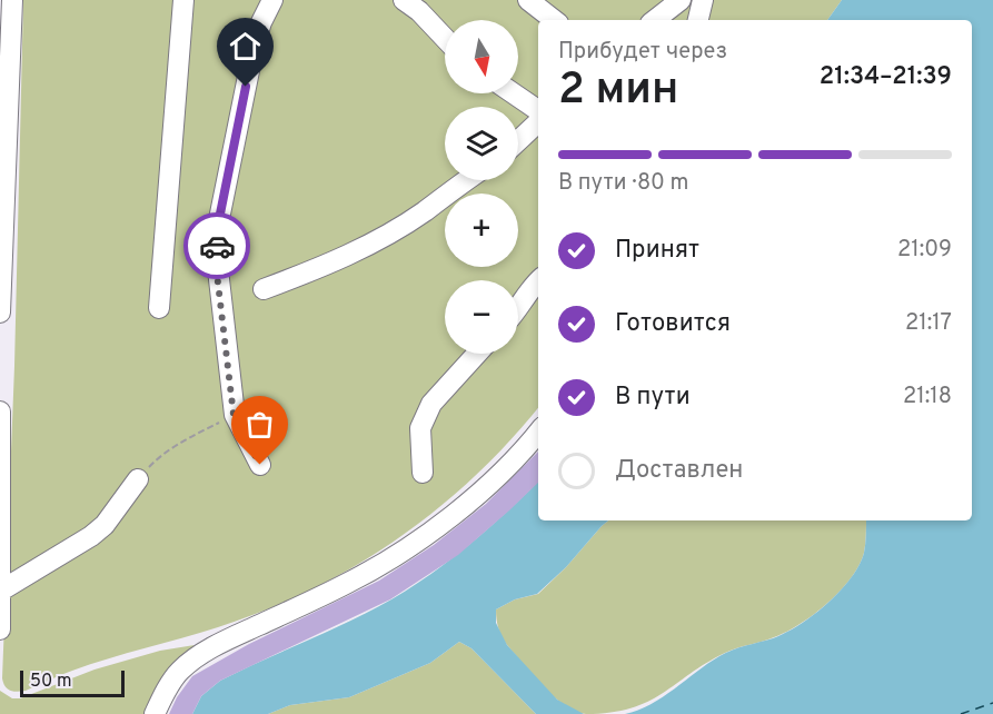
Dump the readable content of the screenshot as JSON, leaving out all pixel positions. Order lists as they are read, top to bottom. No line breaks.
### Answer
{"scale_bar":"50 m","north":"bottom","page":{"map_buttons":["+","−"],"heading":["2 мин","Прибудет через","21:34–21:39"],"bar":"В пути · 80 m","list":[["Принят","21:09"],["Готовится","21:17"],["В пути","21:18"],"Доставлен"],"scale":"50 m"}}
